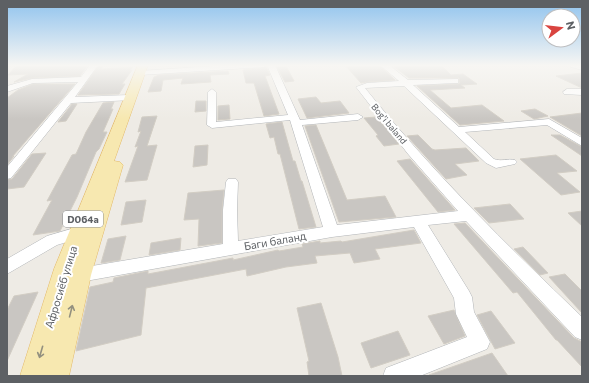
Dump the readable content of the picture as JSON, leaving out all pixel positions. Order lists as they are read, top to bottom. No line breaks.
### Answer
{"streets":{"main road":["D064a","Афросиёб улица"],"street":["Bog'i baland","Баги баланд"]},"crossings":[["Bog'i baland","Баги баланд"],["Баги баланд","Афросиёб улица"]],"north":"right"}
